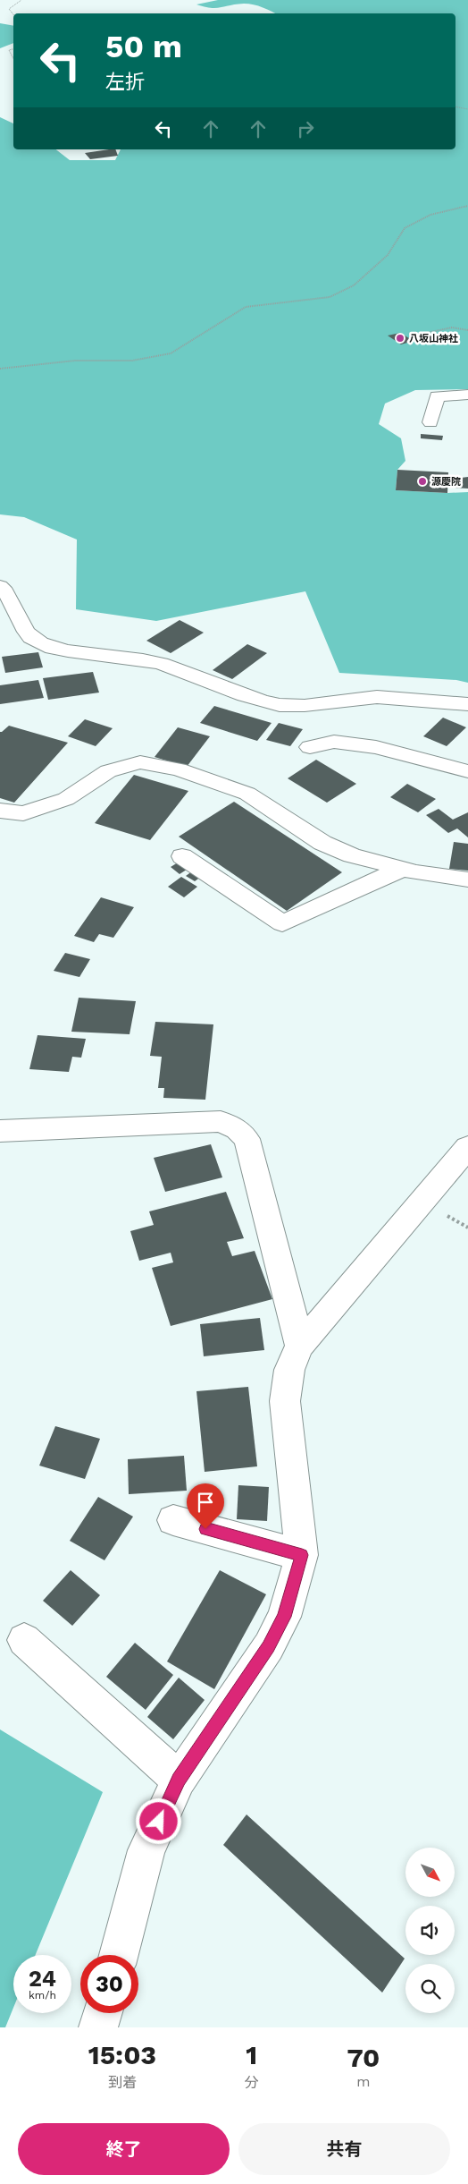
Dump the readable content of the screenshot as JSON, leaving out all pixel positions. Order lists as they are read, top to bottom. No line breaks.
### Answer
{"places":["八坂山神社","源慶院"],"north":"bottom right","page":{"turn":["50 m","左折"],"speed":"24 km/h","limit":"30","eta":["15:03","到着","1","分","70","m"],"buttons":["終了","共有"]}}
